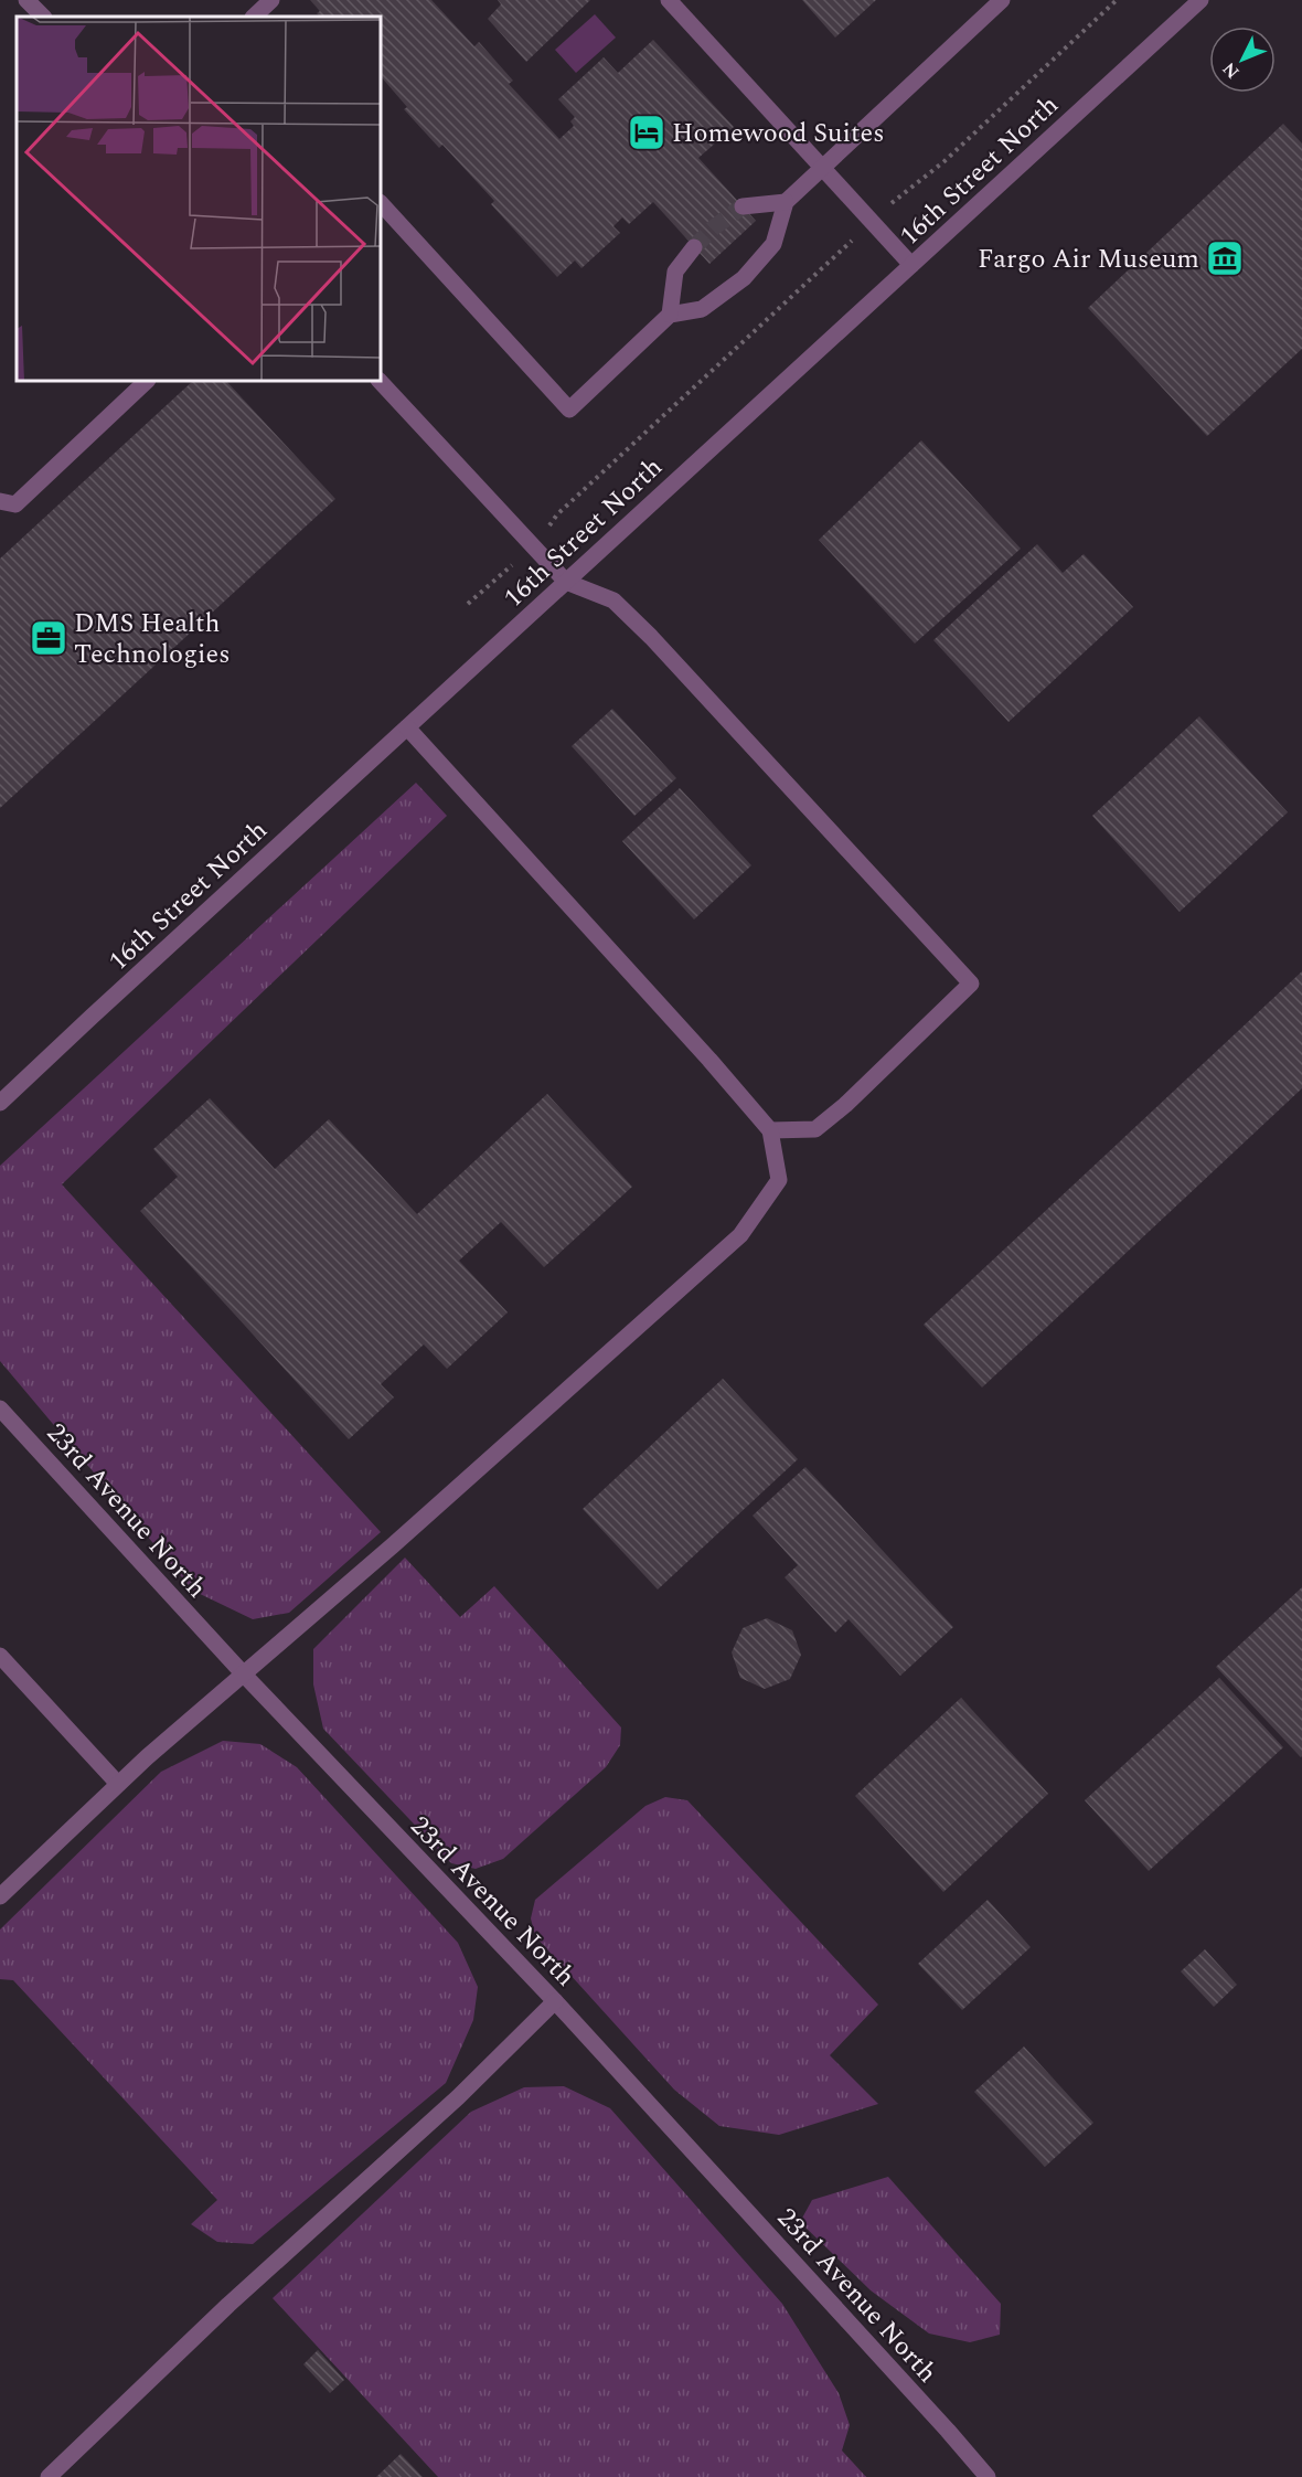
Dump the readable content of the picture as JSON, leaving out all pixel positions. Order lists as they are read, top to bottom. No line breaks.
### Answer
{"streets":{"street":["16th Street North","23rd Avenue North"]},"places":{"hotel":["Homewood Suites"],"museum":["Fargo Air Museum"],"office":["DMS Health Technologies"]},"north":"bottom left"}
